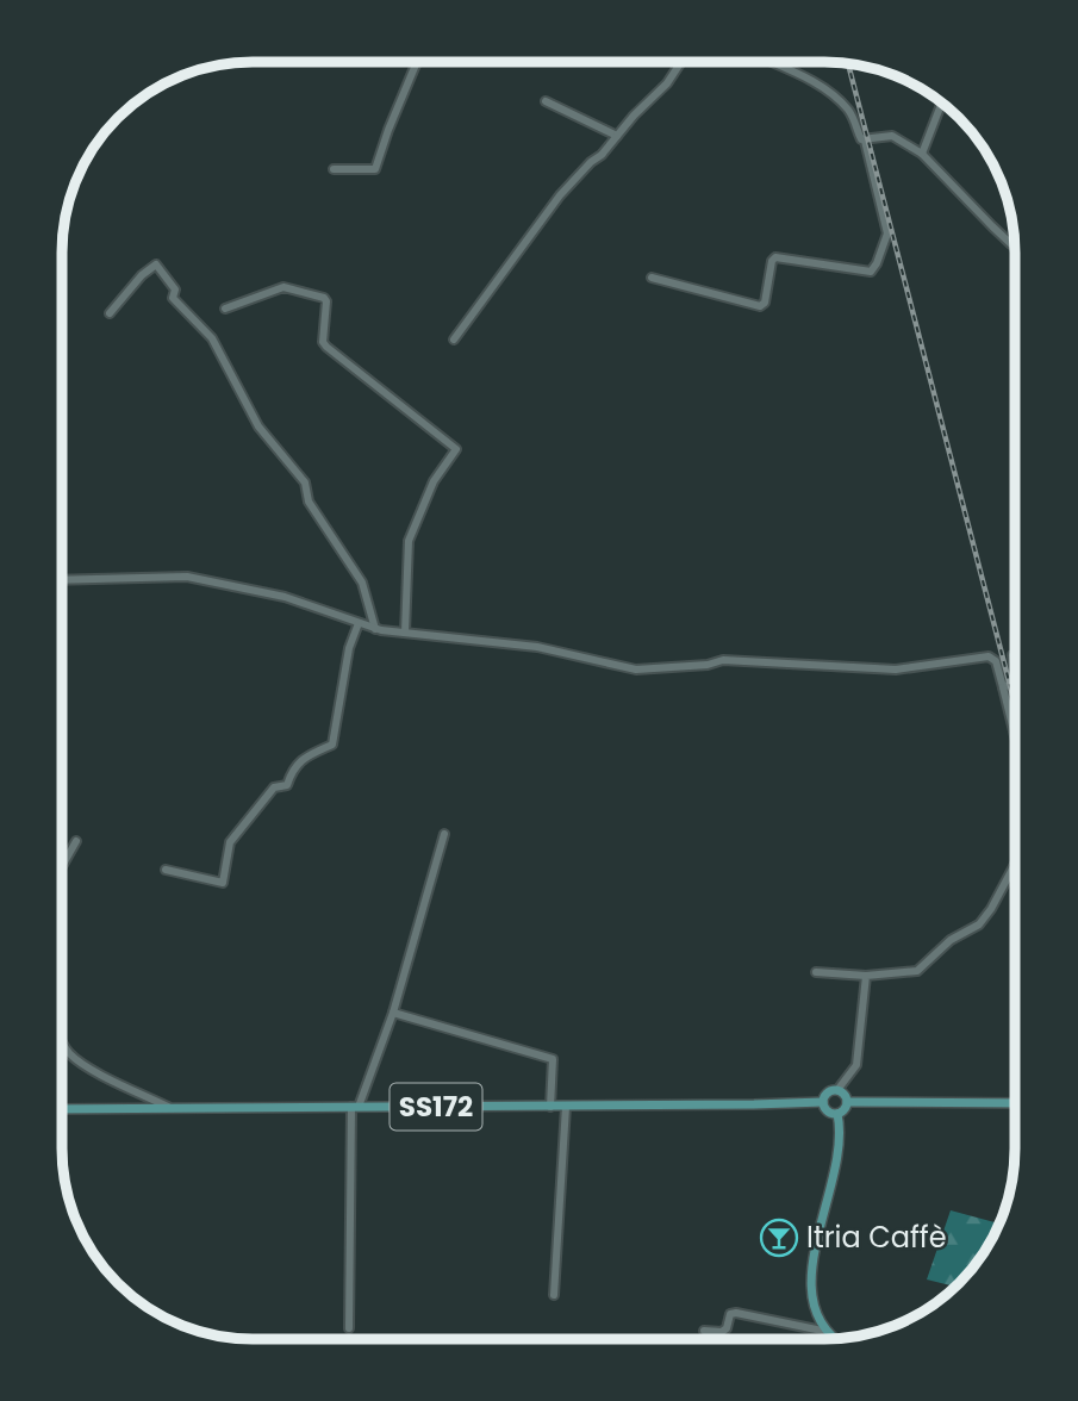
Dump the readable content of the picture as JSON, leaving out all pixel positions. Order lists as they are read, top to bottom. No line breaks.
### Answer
{"streets":{"main road":["SS172"]},"places":{"bar":["Itria Caffè"]}}
